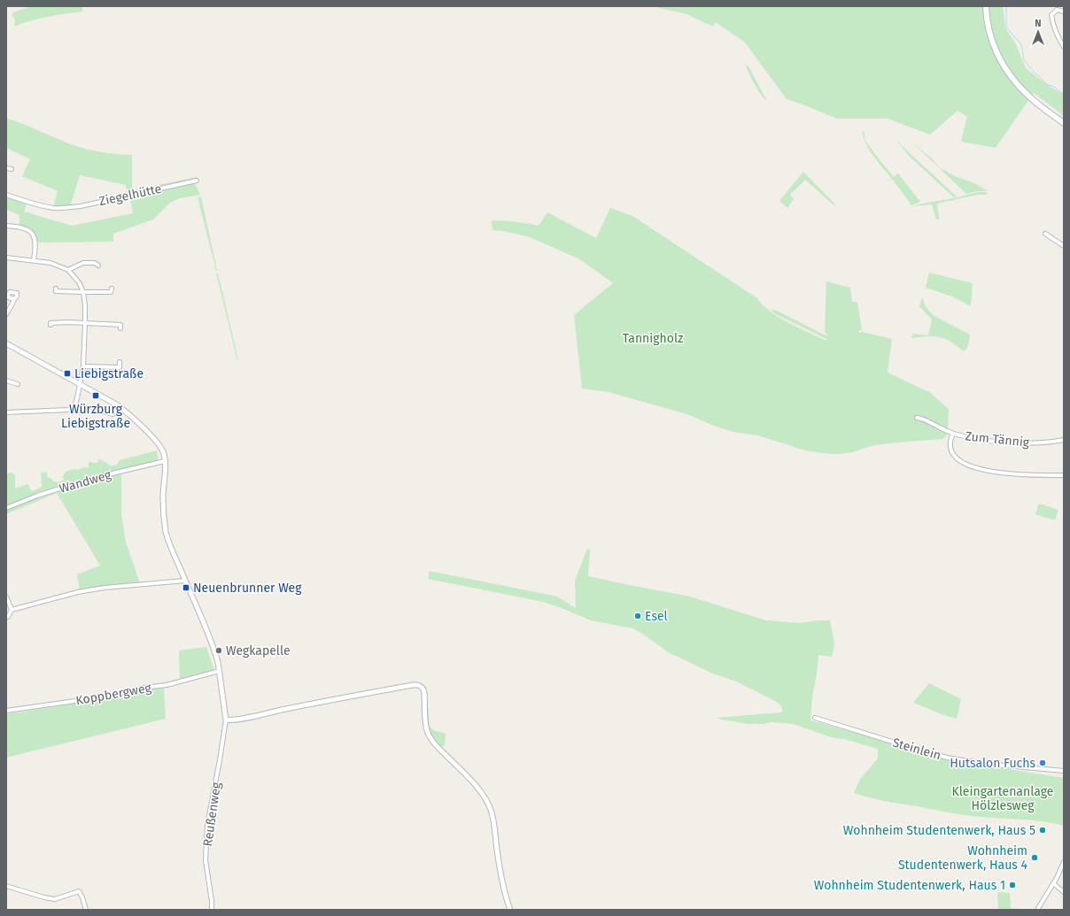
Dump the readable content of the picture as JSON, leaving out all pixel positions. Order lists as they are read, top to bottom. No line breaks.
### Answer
{"streets":{"street":["Ziegelhütte","Zum Tännig","Wandweg","Koppbergweg","Steinlein","Reußenweg"]},"parks":["Tannigholz","Kleingartenanlage Hölzlesweg"],"places":{"transit":["Liebigstraße","Würzburg Liebigstraße","Neuenbrunner Weg"],"other":["Esel","Wegkapelle","Hutsalon Fuchs","Wohnheim Studentenwerk, Haus 5","Wohnheim Studentenwerk, Haus 4","Wohnheim Studentenwerk, Haus 1"]},"north":"top"}
